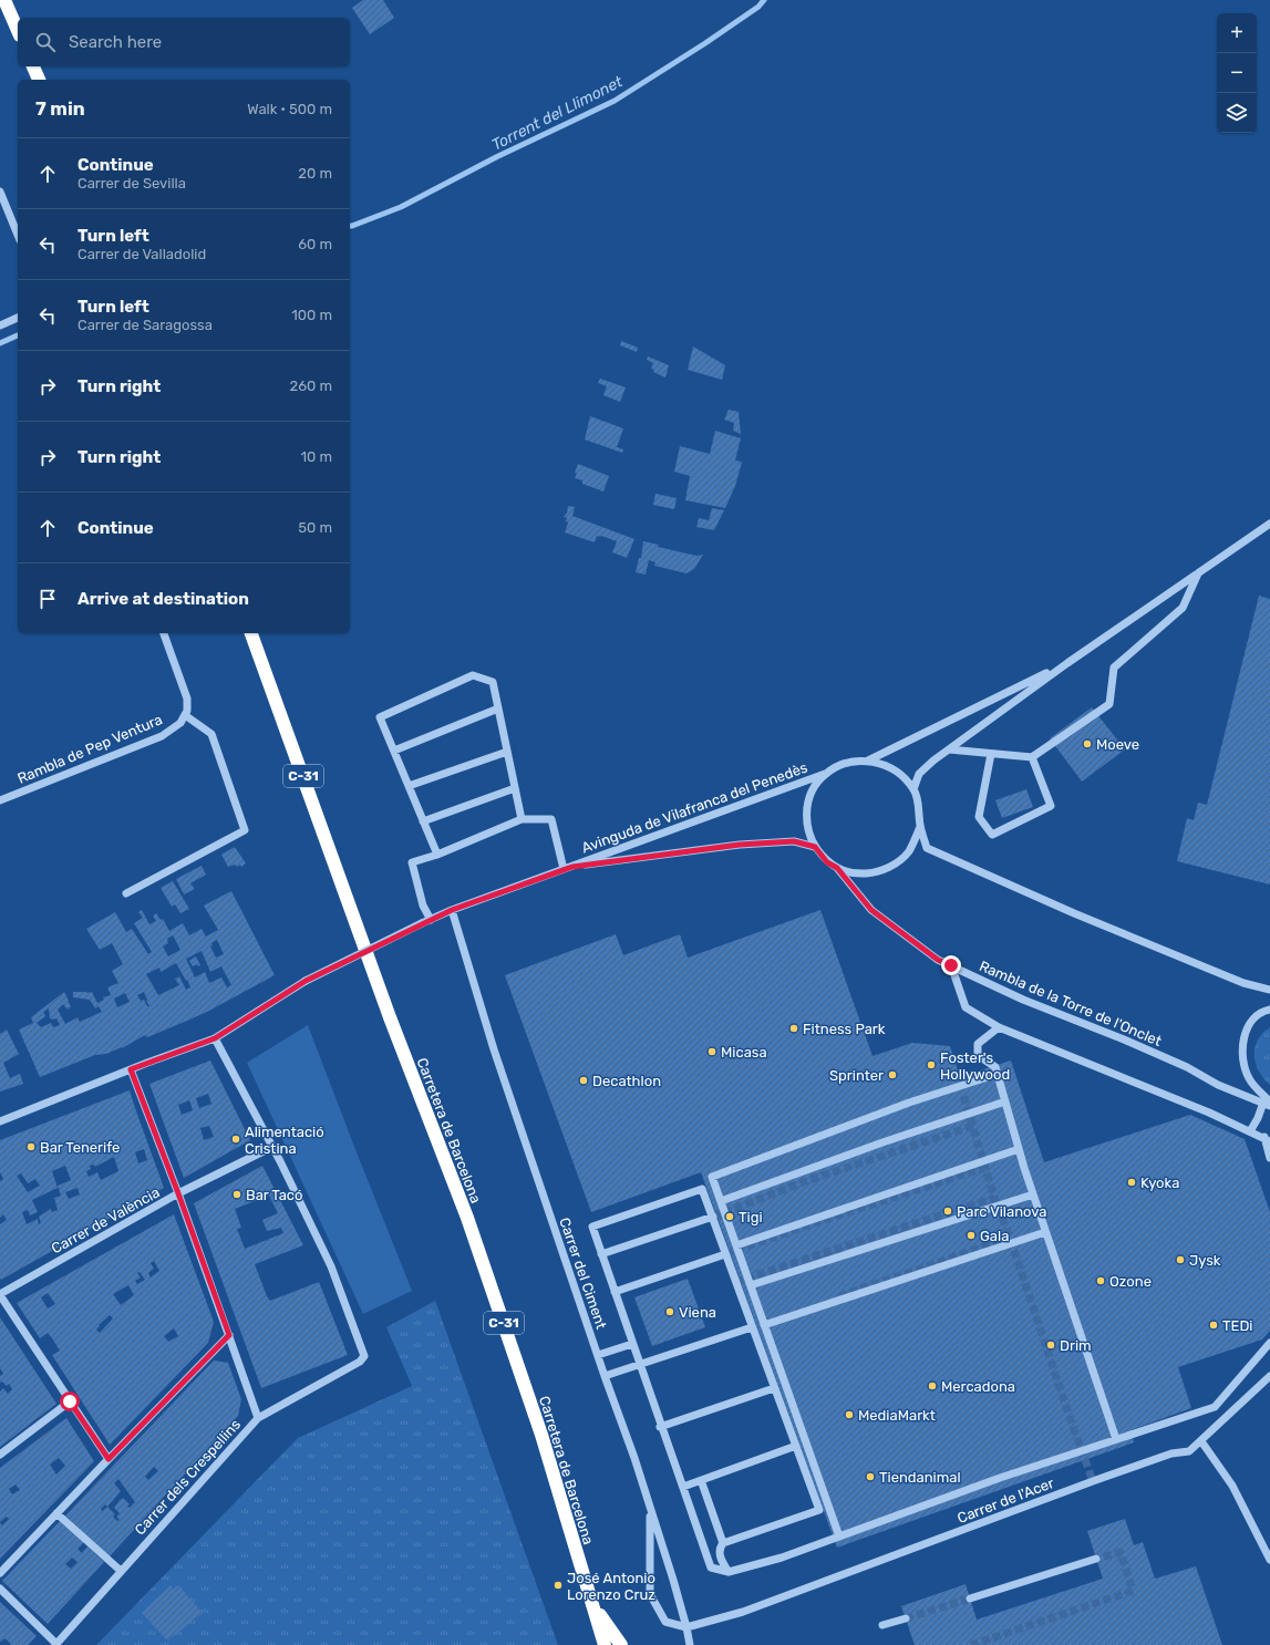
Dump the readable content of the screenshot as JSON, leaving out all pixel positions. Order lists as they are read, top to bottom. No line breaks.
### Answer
{"streets":{"highway":["C-31","Carretera de Barcelona"],"street":["Rambla de Pep Ventura","Avinguda de Vilafranca del Penedès","Rambla de la Torre de l'Onclet","Carrer de València","Carrer del Ciment","Carrer dels Crespellins","Carrer de l'Acer"]},"crossings":[["Avinguda de Vilafranca del Penedès","Rambla de la Torre de l'Onclet"],["Avinguda de Vilafranca del Penedès","Carrer del Ciment"],["Carrer de València","Carrer dels Crespellins"],["Carrer del Ciment","Carrer de l'Acer"]],"water":["Torrent del Llimonet"],"places":["Moeve","Fitness Park","Micasa","Foster's Hollywood","Sprinter","Decathlon","Alimentació Cristina","Bar Tenerife","Kyoka","Bar Tacó","Parc Vilanova","Tigi","Gala","Jysk","Ozone","Viena","TEDi","Drim","Mercadona","MediaMarkt","Tiendanimal","José Antonio Lorenzo Cruz"],"page":{"map_buttons":["+","−"],"search":"Search here","heading":["7 min","Walk · 500 m"],"list":[["Continue","Carrer de Sevilla","20 m"],["Turn left","Carrer de Valladolid","60 m"],["Turn left","Carrer de Saragossa","100 m"],["Turn right","260 m"],["Turn right","10 m"],["Continue","50 m"],"Arrive at destination"]}}
